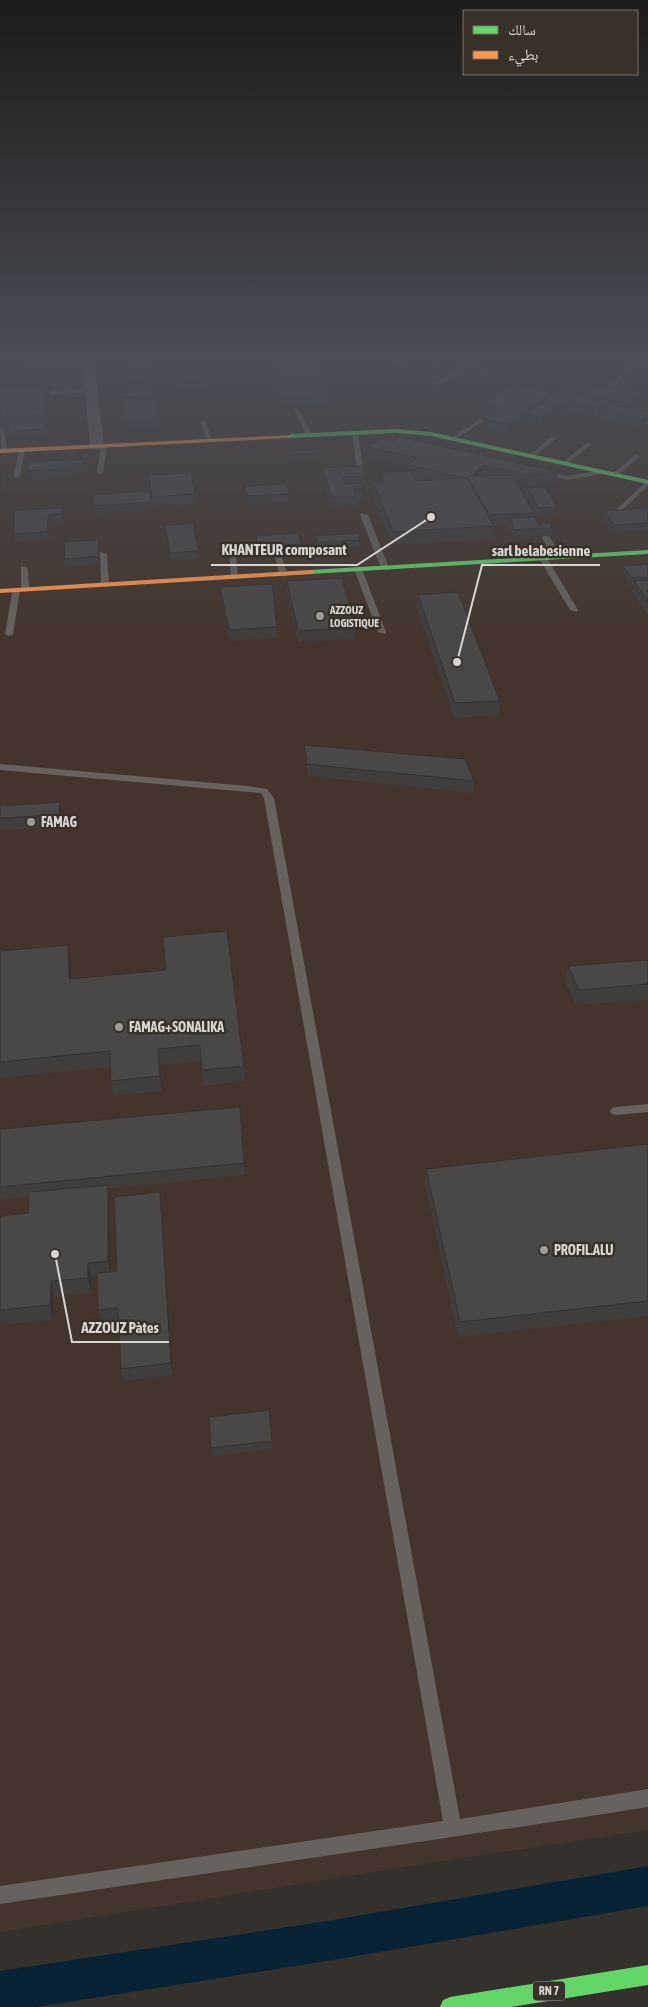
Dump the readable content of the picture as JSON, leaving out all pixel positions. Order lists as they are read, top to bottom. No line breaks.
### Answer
{"streets":{"main road":["RN 7"]},"places":["KHANTEUR composant","AZZOUZ LOGISTIQUE","sarl belabesienne","FAMAG","FAMAG+SONALIKA","PROFIL.ALU","AZZOUZ Pàtes"],"legend":["سالك","بطيء"]}
